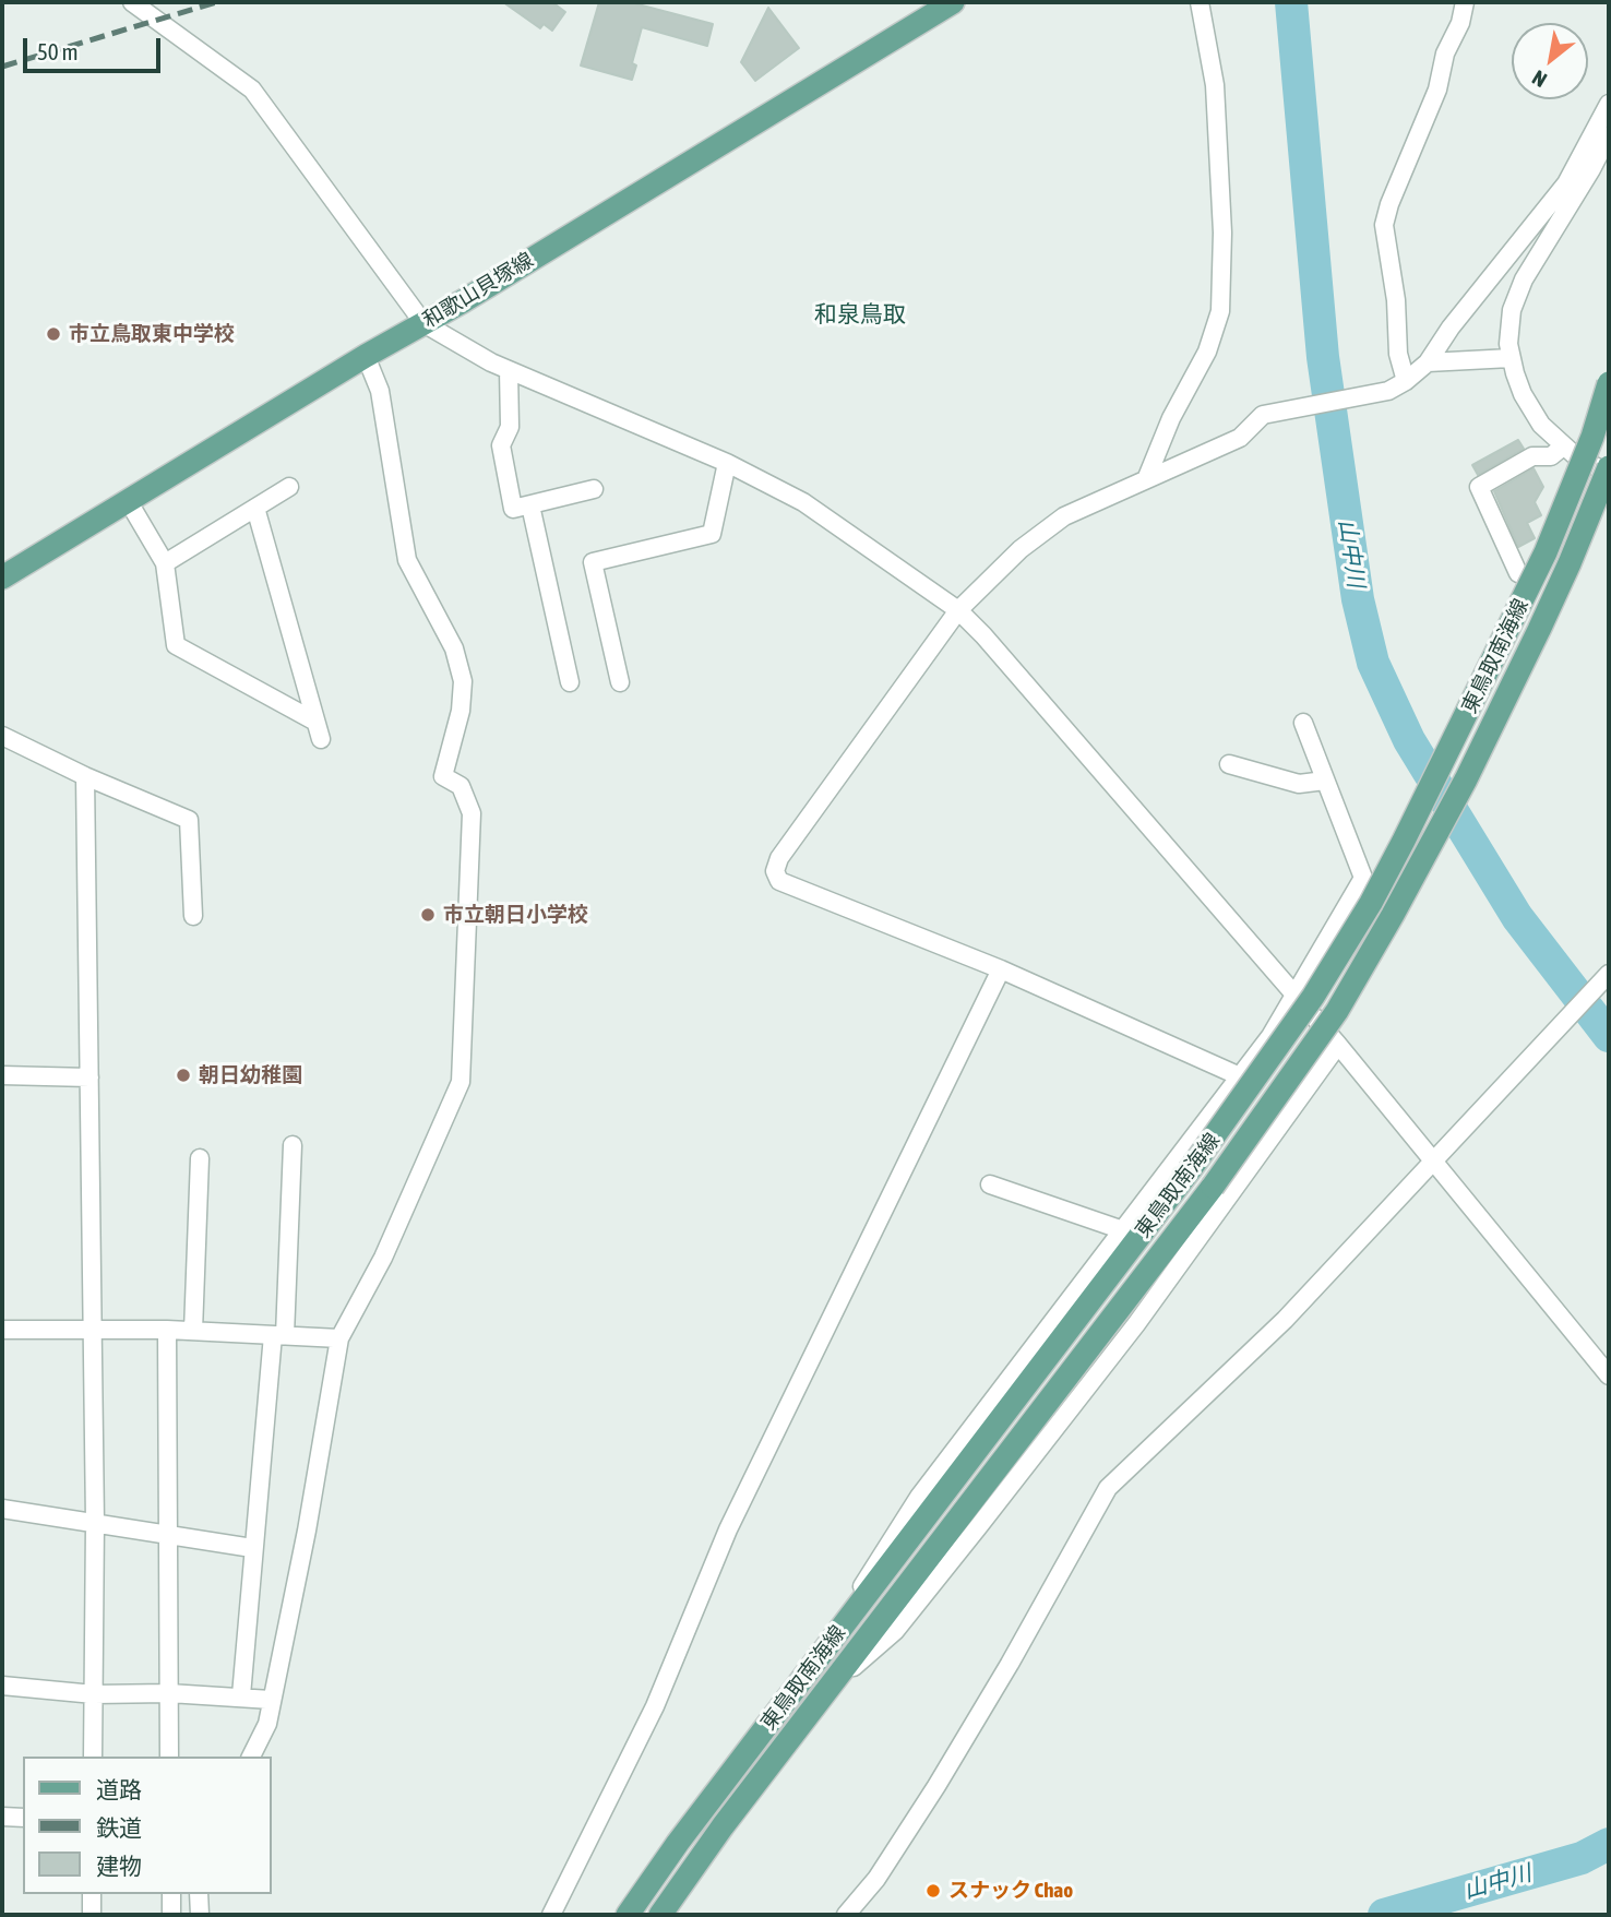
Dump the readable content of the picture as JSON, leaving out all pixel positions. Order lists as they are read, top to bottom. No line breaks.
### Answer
{"streets":{"main road":["和歌山貝塚線","東鳥取南海線"]},"districts":["和泉鳥取"],"water":["山中川"],"places":["市立鳥取東中学校","市立朝日小学校","朝日幼稚園","スナック Chao"],"legend":["道路","鉄道","建物"],"scale_bar":"50 m","north":"bottom left"}
